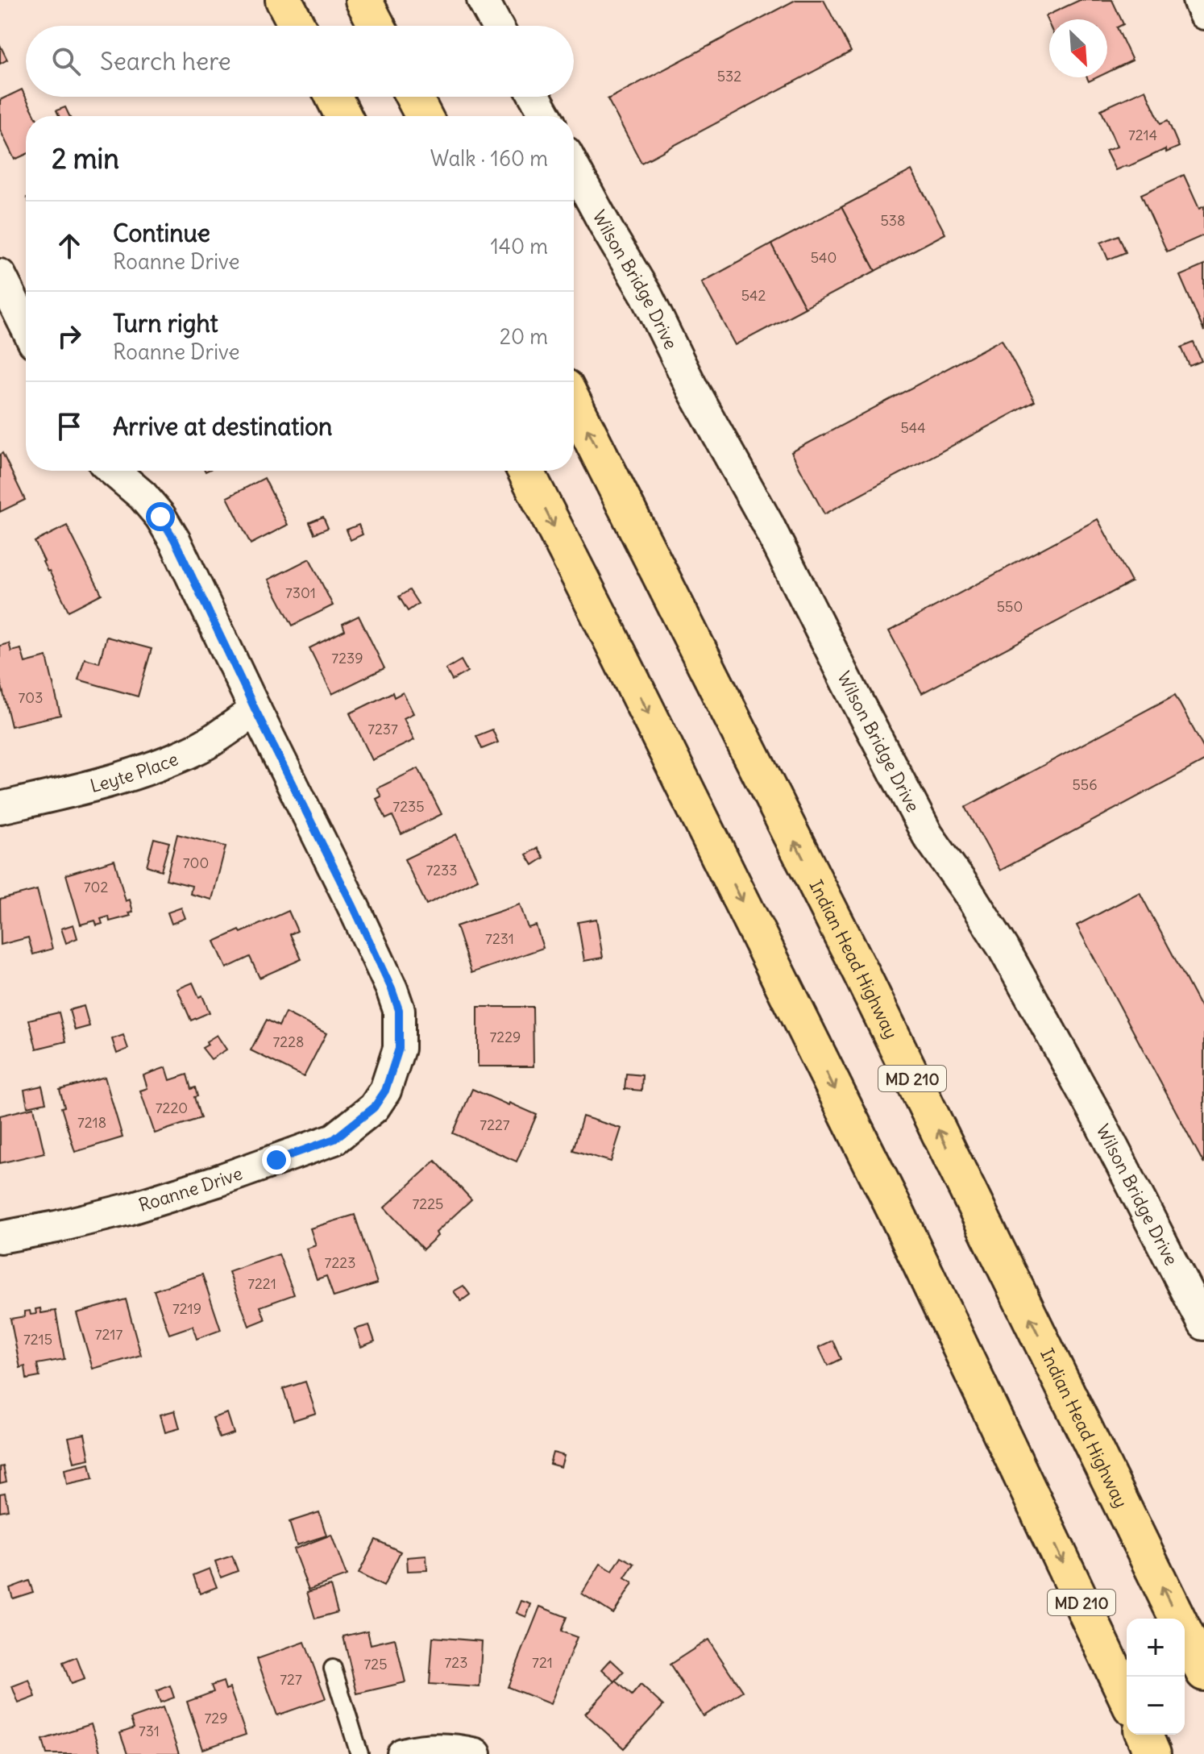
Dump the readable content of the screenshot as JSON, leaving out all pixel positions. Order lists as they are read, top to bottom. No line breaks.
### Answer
{"streets":{"highway":["Indian Head Highway","MD 210"],"street":["Wilson Bridge Drive","Leyte Place","Roanne Drive"]},"crossings":[["Leyte Place","Roanne Drive"]],"house_numbers":["532","7214","538","540","542","544","7301","550","7239","703","7237","556","7235","700","7233","702","7231","7229","7228","7220","7218","7227","7225","7223","7221","7219","7217","7215","723","721","725","727","729","731"],"north":"bottom right","page":{"search":"Search here","heading":["2 min","Walk · 160 m"],"list":[["Continue","Roanne Drive","140 m"],["Turn right","Roanne Drive","20 m"],"Arrive at destination"],"map_buttons":["+","−"]}}
